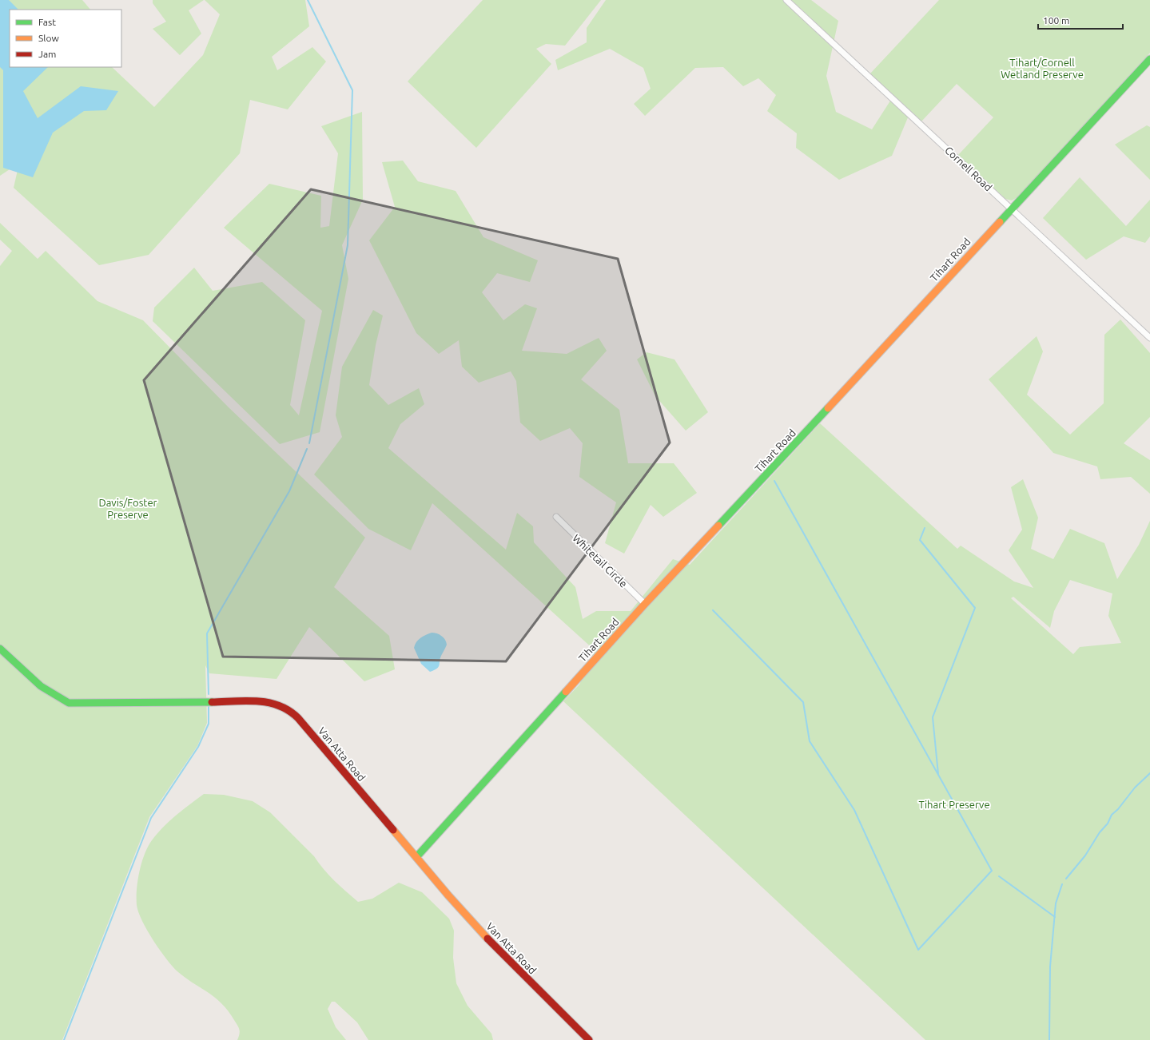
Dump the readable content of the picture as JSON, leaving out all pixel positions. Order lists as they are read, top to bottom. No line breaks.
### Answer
{"streets":{"street":["Cornell Road","Tihart Road","Whitetail Circle","Van Atta Road"]},"crossings":[["Cornell Road","Tihart Road"],["Tihart Road","Whitetail Circle"],["Tihart Road","Van Atta Road"]],"parks":["Tihart/Cornell Wetland Preserve","Davis/Foster Preserve","Tihart Preserve"],"legend":["Fast","Slow","Jam"],"scale_bar":"100 m"}
